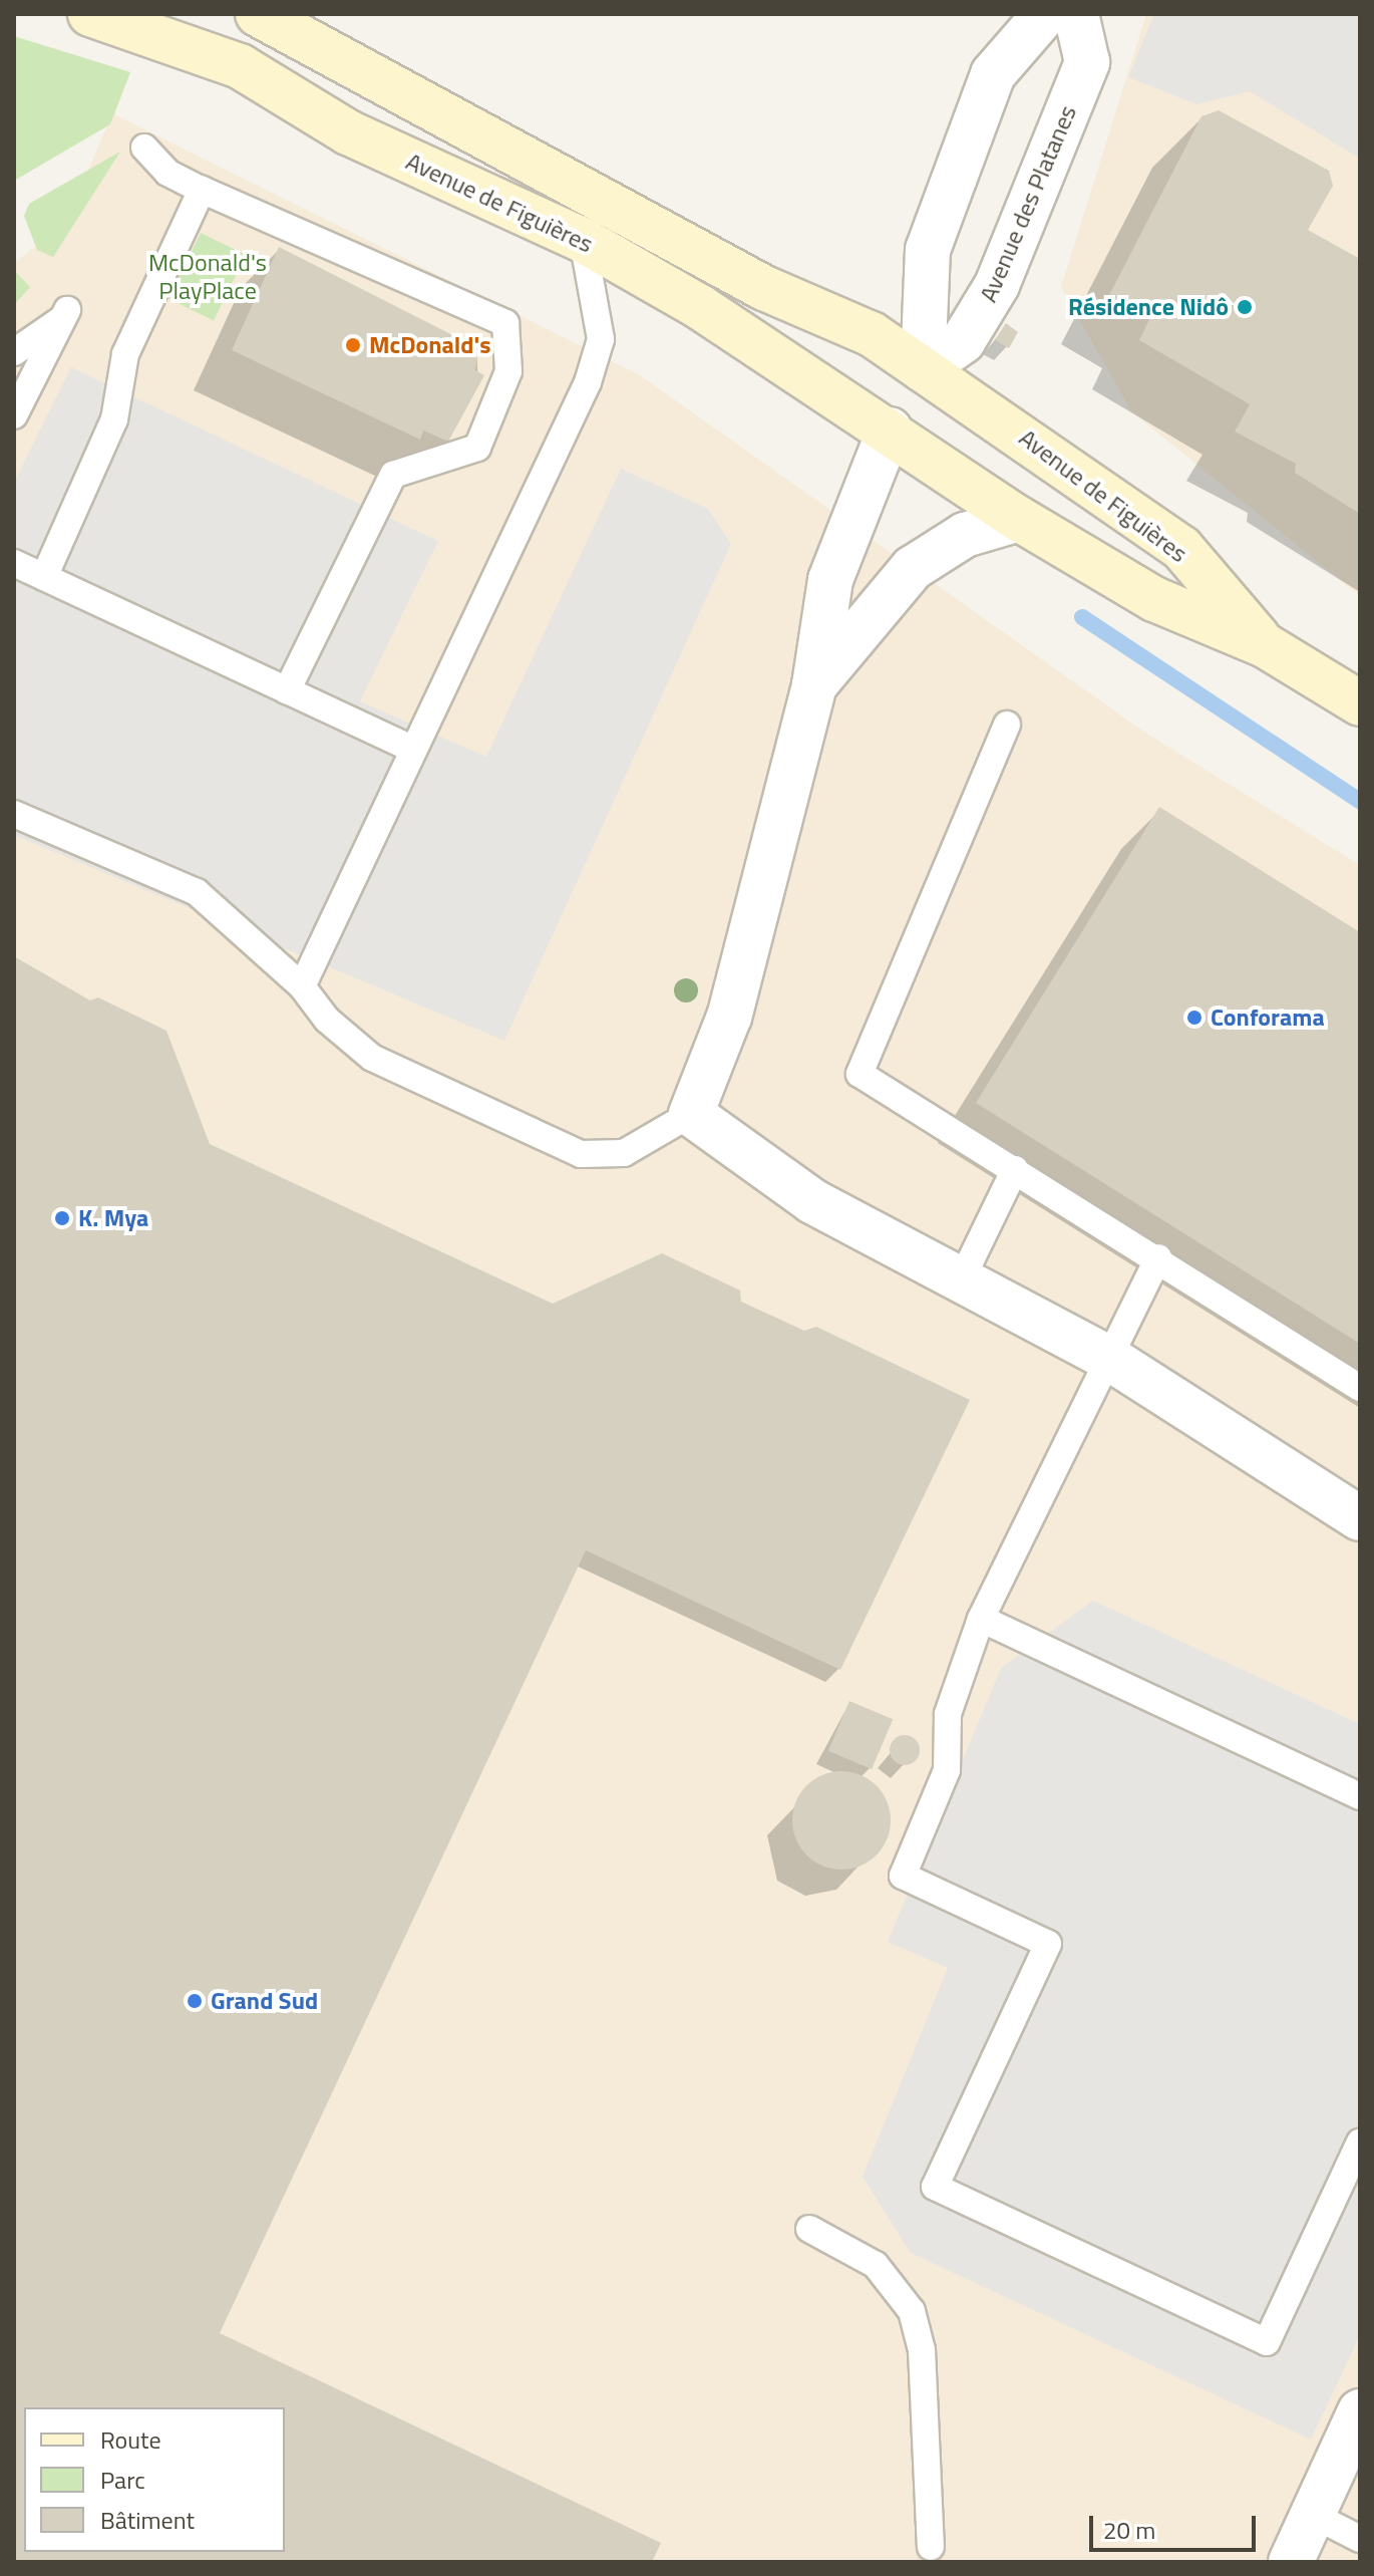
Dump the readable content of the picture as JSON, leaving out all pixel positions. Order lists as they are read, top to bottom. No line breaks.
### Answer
{"streets":{"main road":["Avenue de Figuières"],"street":["Avenue des Platanes"]},"crossings":[["Avenue de Figuières","Avenue des Platanes"]],"parks":["McDonald's PlayPlace"],"places":["Résidence Nidô","McDonald's","Conforama","K. Mya","Grand Sud"],"legend":["Route","Parc","Bâtiment"],"scale_bar":"20 m"}
